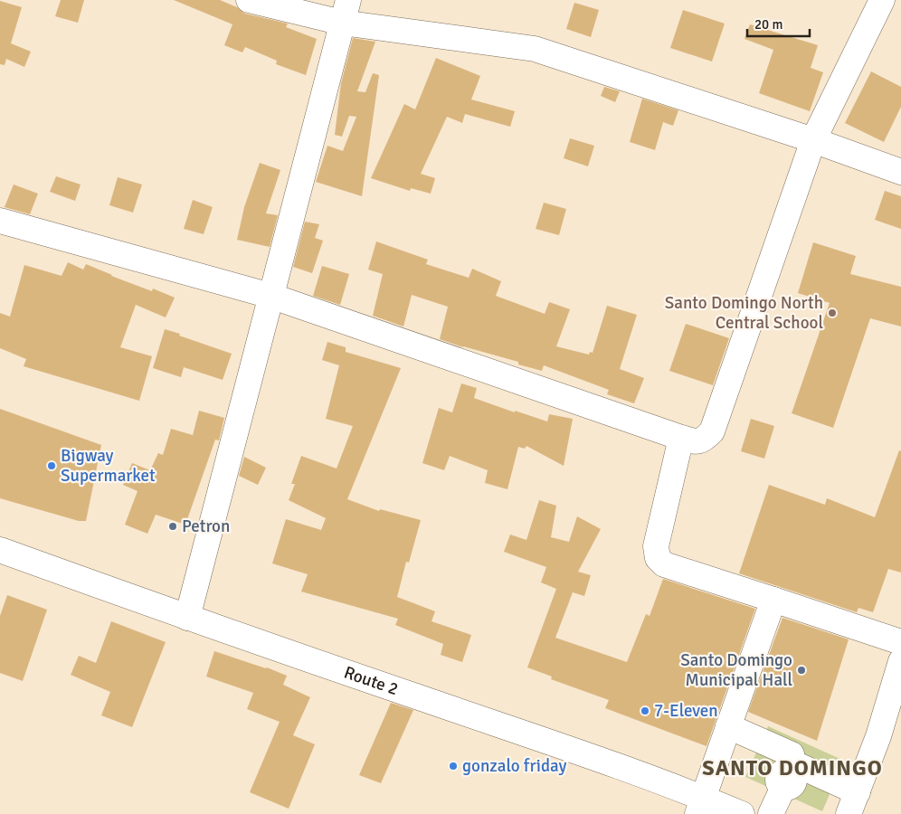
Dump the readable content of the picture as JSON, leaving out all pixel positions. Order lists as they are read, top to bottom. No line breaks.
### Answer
{"streets":{"main road":["Route 2"]},"districts":["SANTO DOMINGO"],"places":["Santo Domingo North Central School","Bigway Supermarket","Petron","Santo Domingo Municipal Hall","7-Eleven","gonzalo friday"],"scale_bar":"20 m"}
